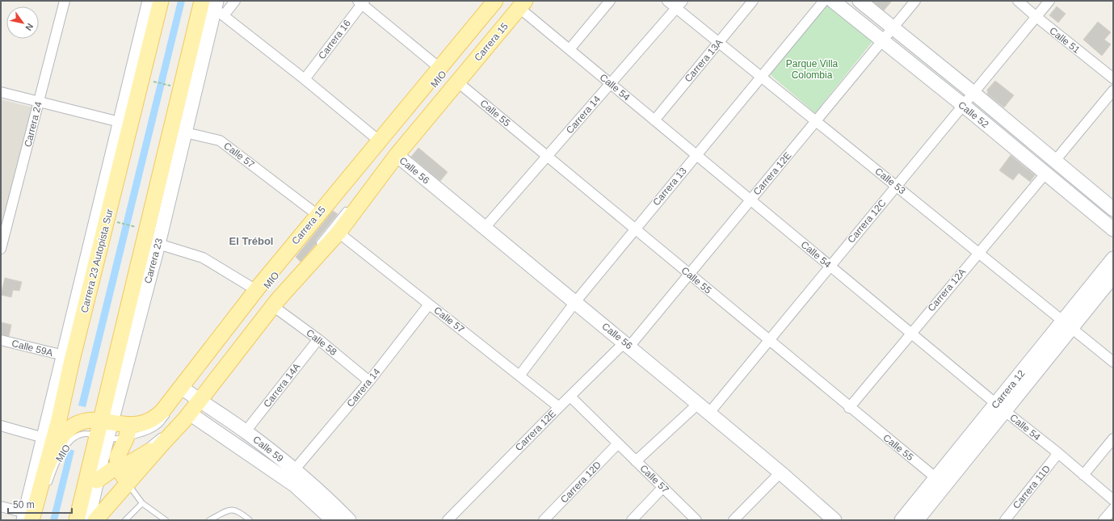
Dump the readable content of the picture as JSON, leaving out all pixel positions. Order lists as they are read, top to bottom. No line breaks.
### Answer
{"streets":{"main road":["Carrera 15","Carrera 23 Autopista Sur"],"street":["Carrera 16","Calle 51","Carrera 13A","Calle 54","Calle 55","Carrera 14","Calle 52","Carrera 24","Calle 57","Calle 56","Carrera 12E","Calle 53","Carrera 13","Carrera 12C","Carrera 23","Carrera 12A","Calle 58","Calle 59A","Carrera 14A","Carrera 12","Calle 59","Carrera 12D","Carrera 11D"],"lane":["MIO"]},"crossings":[["Calle 51","Carrera 12C"],["Carrera 15","Calle 54"],["Carrera 15","Calle 55"],["Carrera 15","Calle 57"],["Carrera 15","Calle 56"],["Carrera 15","Carrera 23 Autopista Sur"],["Carrera 15","Carrera 23"],["Carrera 15","Calle 58"],["Carrera 15","Calle 59"],["Carrera 13A","Calle 54"],["Carrera 13A","Calle 53"],["Calle 54","Carrera 14"],["Calle 54","Carrera 12E"],["Calle 54","Carrera 13"],["Calle 54","Carrera 12C"],["Calle 54","Carrera 12A"],["Calle 54","Carrera 12"],["Calle 54","Carrera 11D"],["Calle 55","Carrera 14"],["Calle 55","Carrera 12E"],["Calle 55","Carrera 13"],["Calle 55","Carrera 12C"],["Calle 55","Carrera 12A"],["Calle 55","Carrera 12"],["Carrera 14","Calle 57"],["Carrera 14","Calle 56"],["Carrera 14","Calle 53"],["Carrera 14","Calle 58"],["Carrera 14","Calle 59"],["Calle 52","Carrera 12E"],["Calle 52","Carrera 12C"],["Calle 52","Carrera 12A"],["Calle 57","Carrera 12E"],["Calle 57","Carrera 13"],["Calle 57","Carrera 23"],["Calle 57","Carrera 12D"],["Calle 56","Carrera 12E"],["Calle 56","Carrera 13"],["Calle 56","Carrera 12C"],["Carrera 12E","Calle 53"],["Calle 53","Carrera 13"],["Calle 53","Carrera 12C"],["Calle 53","Carrera 12A"],["Calle 53","Carrera 12"],["Carrera 23 Autopista Sur","Calle 59A"],["Calle 58","Carrera 14A"],["Carrera 14A","Calle 59"]],"districts":["El Trébol"],"parks":["Parque Villa Colombia"],"scale_bar":"50 m","north":"bottom right"}
